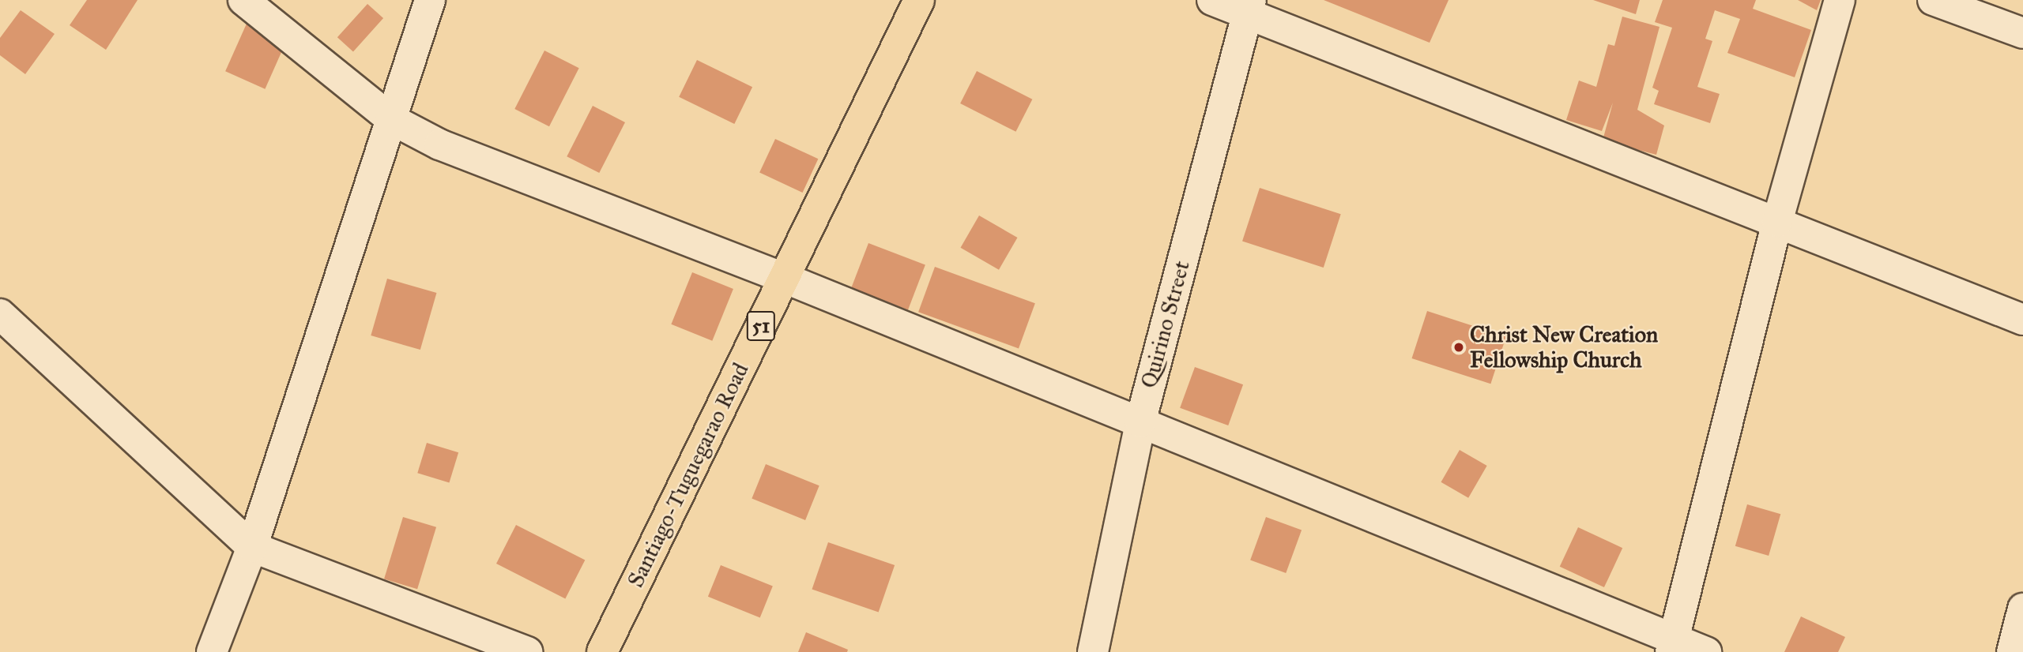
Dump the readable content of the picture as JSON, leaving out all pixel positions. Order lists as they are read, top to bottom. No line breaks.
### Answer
{"streets":{"highway":["51","Santiago-Tuguegarao Road"],"street":["Quirino Street"]},"places":["Christ New Creation Fellowship Church"]}
